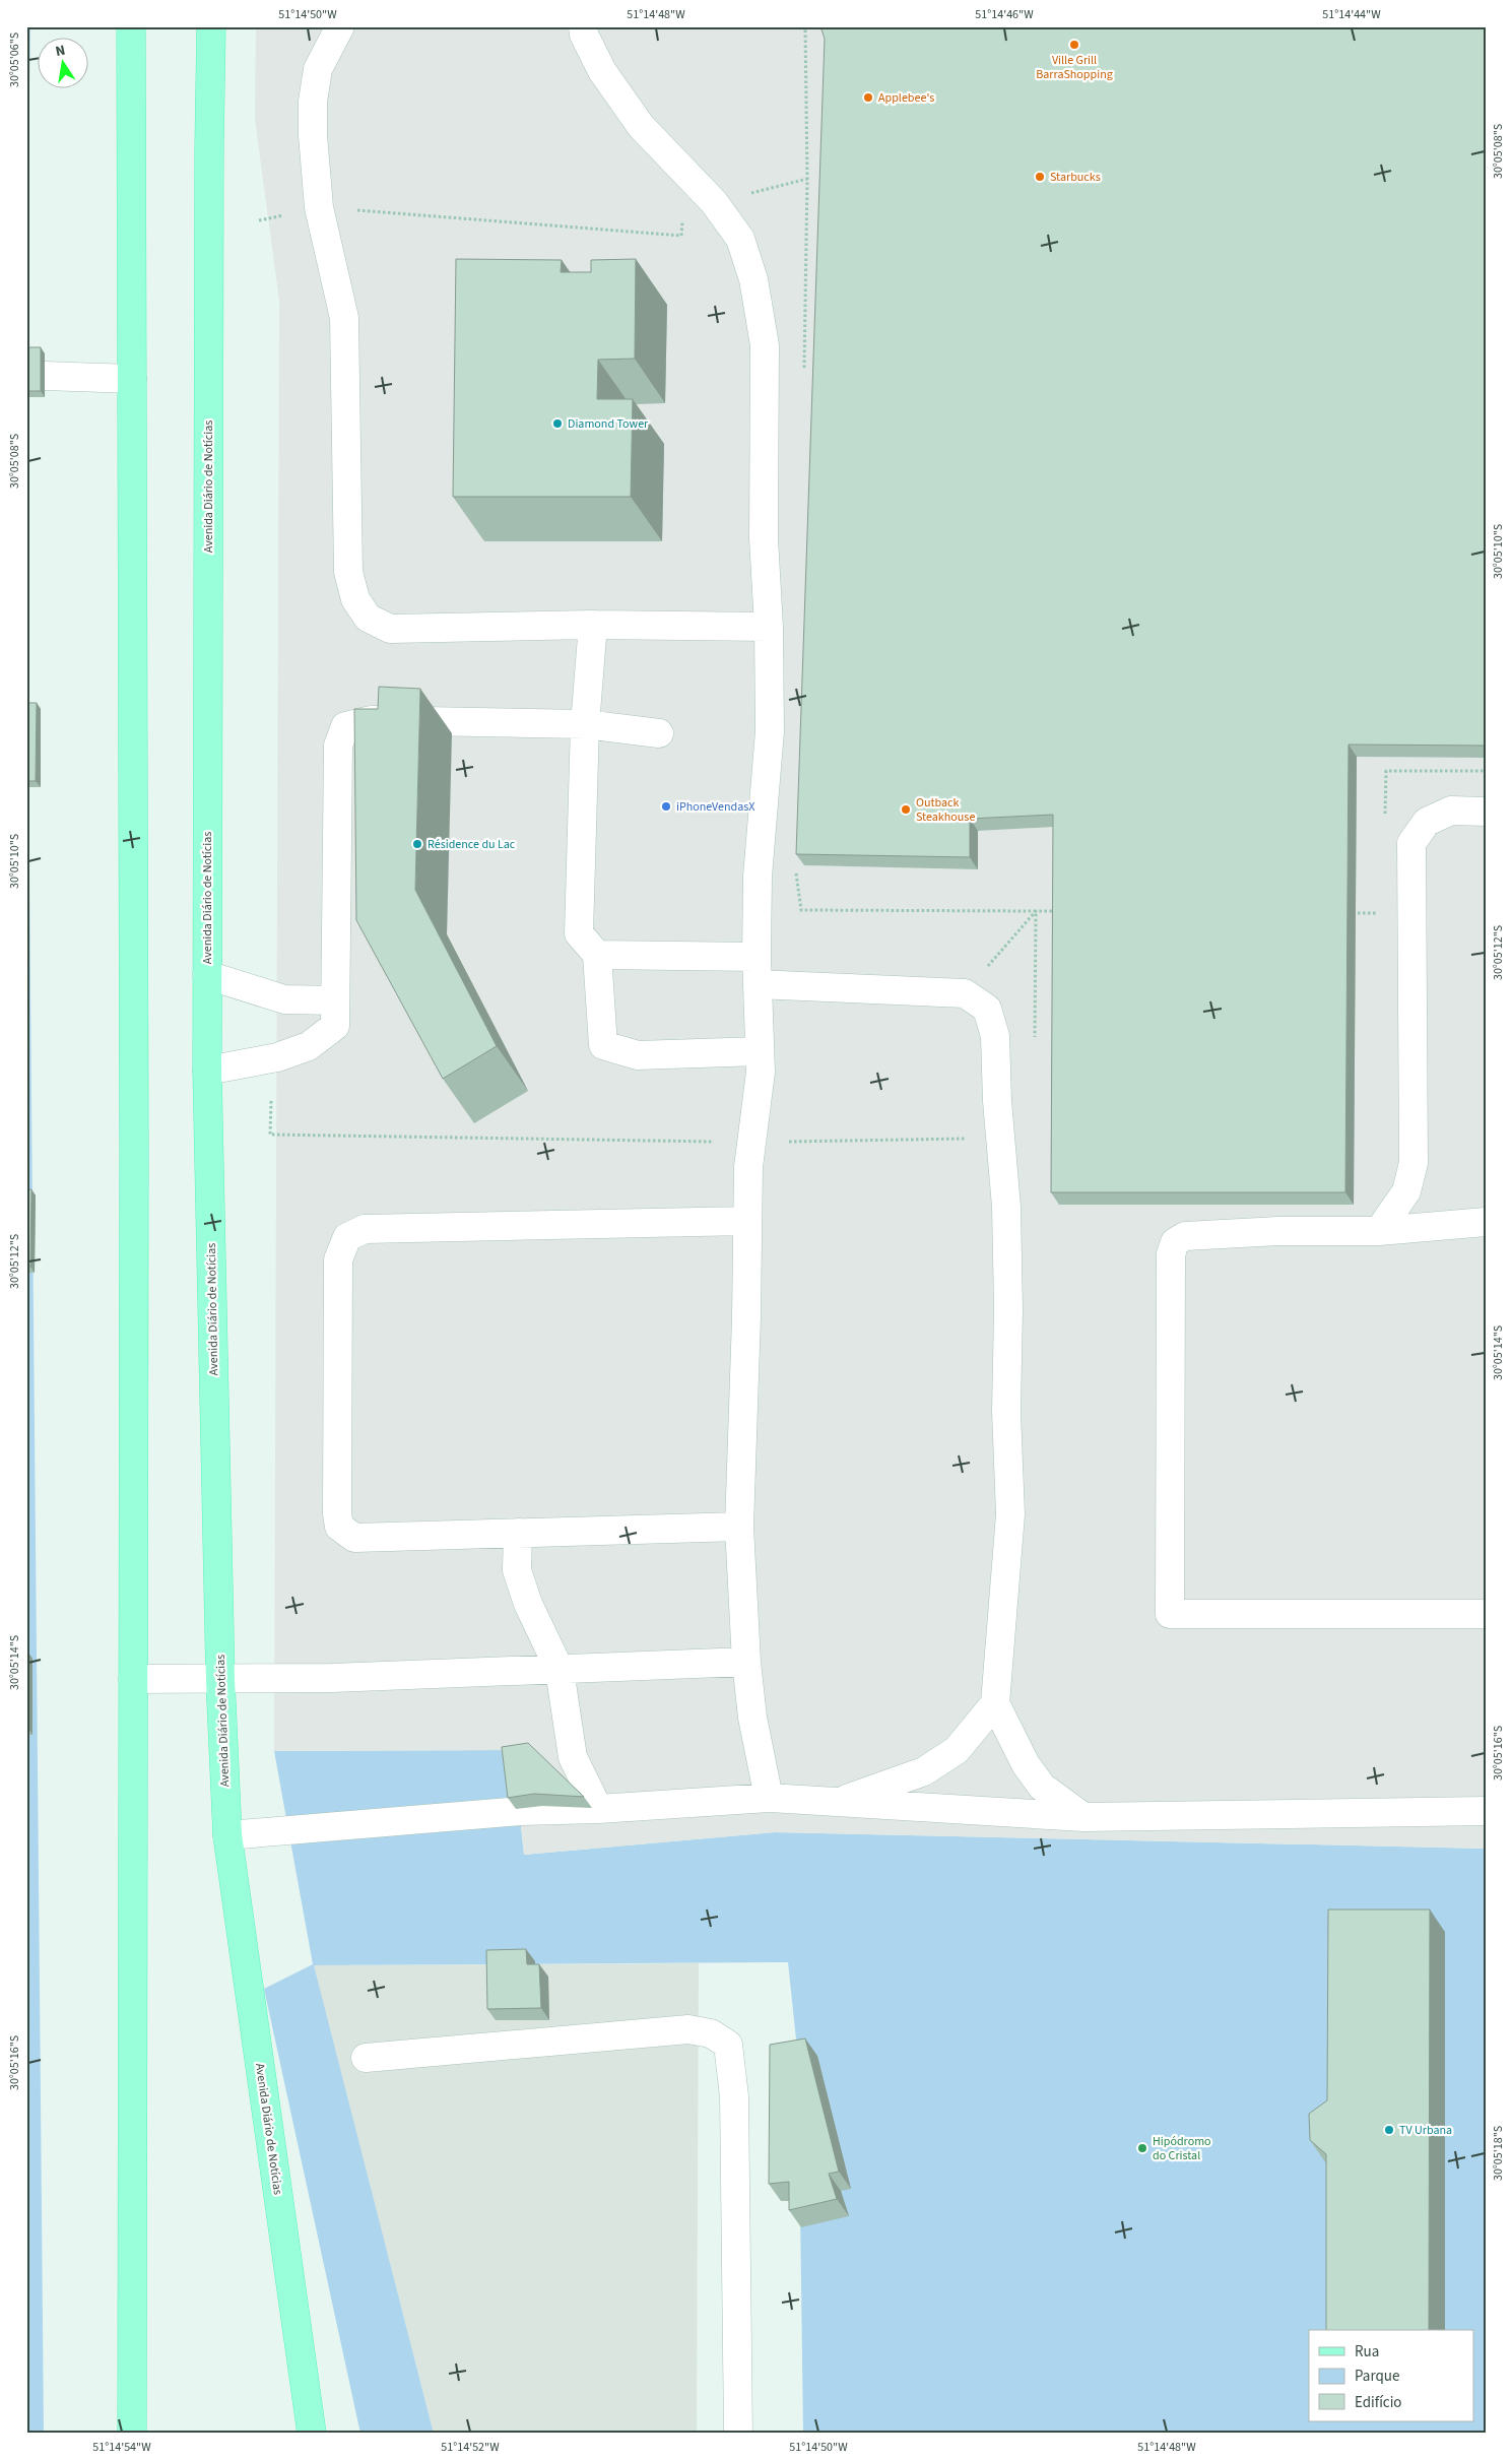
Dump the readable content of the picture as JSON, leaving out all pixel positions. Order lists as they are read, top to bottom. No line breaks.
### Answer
{"streets":{"main road":["Avenida Diário de Notícias"]},"places":["Ville Grill BarraShopping","Applebee's","Starbucks","Diamond Tower","iPhoneVendasX","Outback Steakhouse","Résidence du Lac","TV Urbana","Hipódromo do Cristal"],"legend":["Rua","Parque","Edifício"],"north":"top","coordinates":["51°14'50\"W","51°14'48\"W","51°14'46\"W","51°14'44\"W","30°05'06\"S","30°05'08\"S","30°05'10\"S","30°05'12\"S","30°05'14\"S","30°05'16\"S","30°05'18\"S","51°14'54\"W","51°14'52\"W"]}
